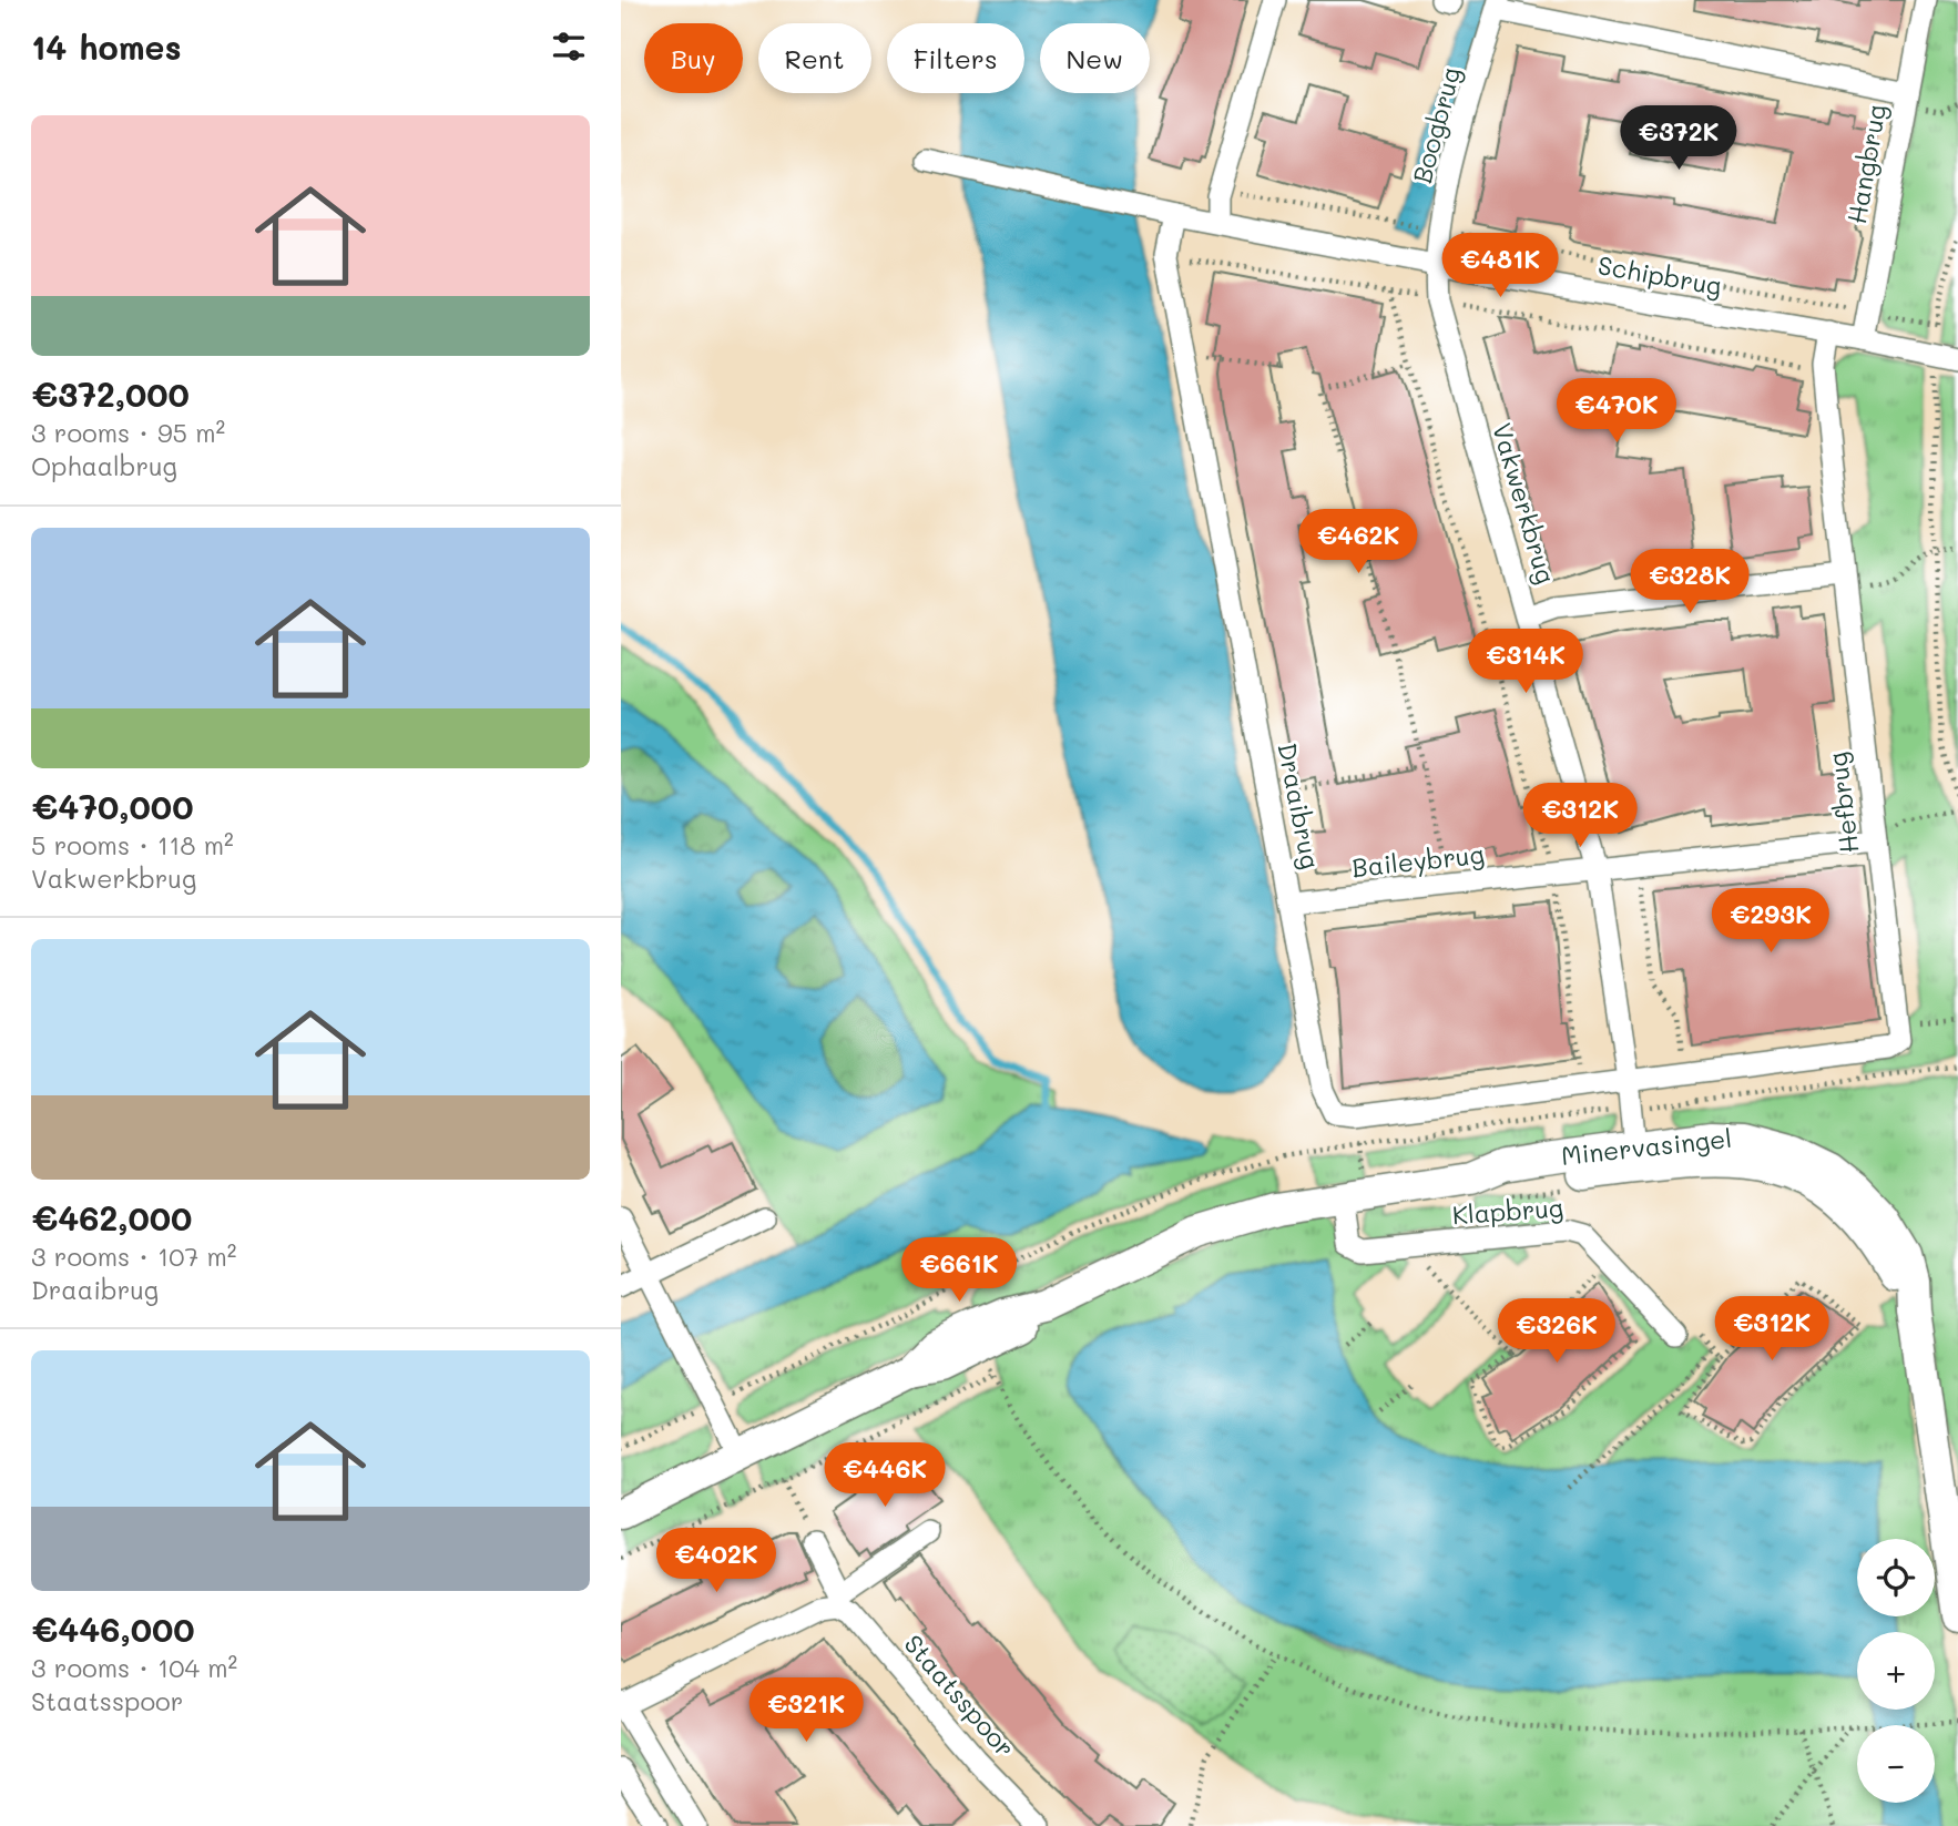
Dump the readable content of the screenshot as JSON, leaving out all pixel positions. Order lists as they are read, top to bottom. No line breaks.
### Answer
{"streets":{"street":["Boogbrug","Hangbrug","Schipbrug","Vakwerkbrug","Hefbrug","Draaibrug","Baileybrug","Minervasingel","Klapbrug","Staatsspoor"]},"crossings":[["Boogbrug","Schipbrug"],["Boogbrug","Vakwerkbrug"],["Hangbrug","Schipbrug"],["Schipbrug","Vakwerkbrug"],["Schipbrug","Hefbrug"],["Schipbrug","Draaibrug"],["Vakwerkbrug","Draaibrug"],["Vakwerkbrug","Baileybrug"],["Vakwerkbrug","Minervasingel"],["Hefbrug","Baileybrug"],["Draaibrug","Baileybrug"],["Minervasingel","Klapbrug"]],"page":{"heading":"14 homes","chip":["Buy","Rent","Filters","New"],"list":[{"name":"€372,000","note":"3 rooms · 95 m² · Ophaalbrug"},{"name":"€470,000","note":"5 rooms · 118 m² · Vakwerkbrug"},{"name":"€462,000","note":"3 rooms · 107 m² · Draaibrug"},{"name":"€446,000","note":"3 rooms · 104 m² · Staatsspoor"}],"price":["€372K","€481K","€470K","€462K","€328K","€314K","€312K","€293K","€661K","€312K","€326K","€446K","€402K","€321K"],"map_buttons":["+","−"]}}
